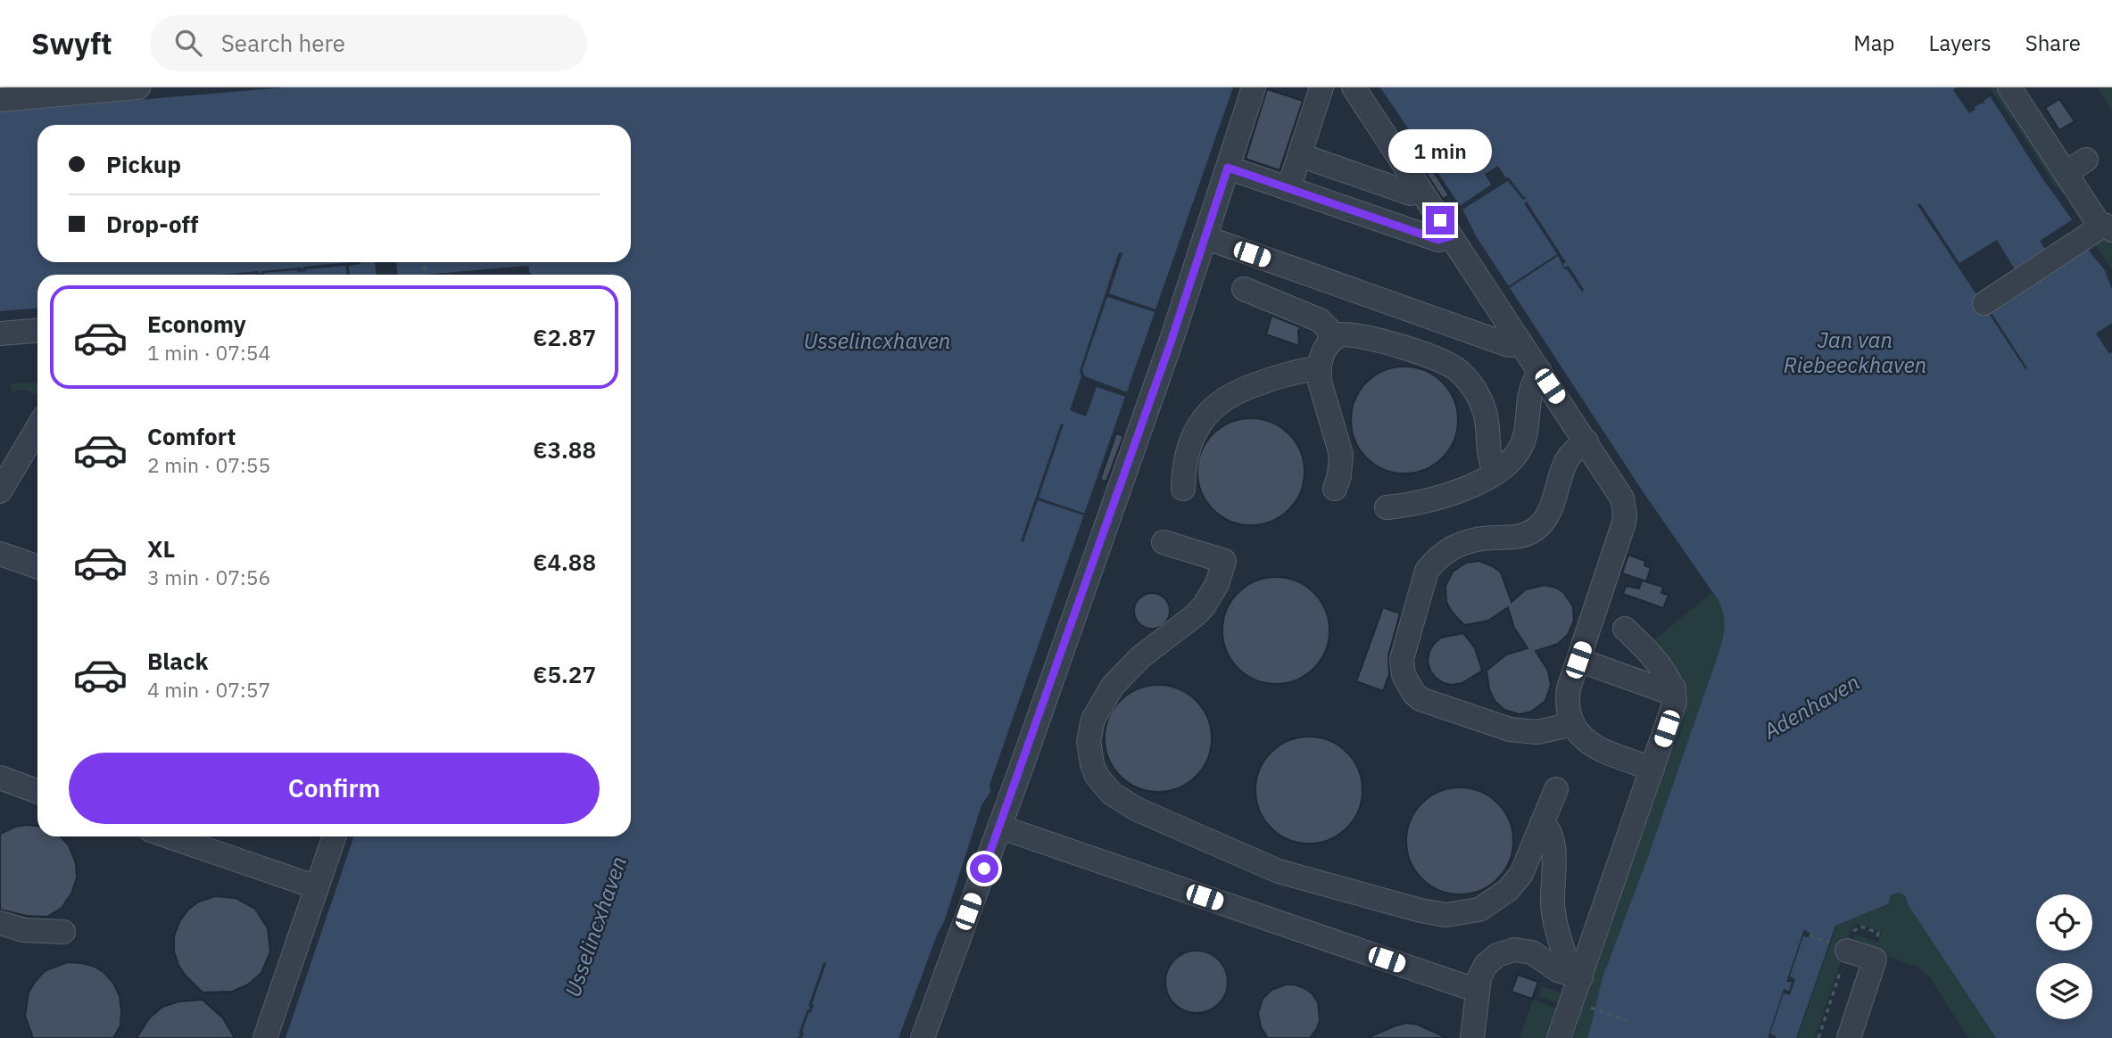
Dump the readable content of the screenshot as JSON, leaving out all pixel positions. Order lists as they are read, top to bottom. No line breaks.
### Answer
{"water":["Jan van Riebeeckhaven","Usselincxhaven","Adenhaven"],"page":{"header":"Swyft","search":"Search here","nav":["Map","Layers","Share"],"banner":["Pickup","Drop-off"],"bubble":"1 min","list":[{"name":"Economy","note":"1 min · 07:54","value":"€2.87"},{"name":"Comfort","note":"2 min · 07:55","value":"€3.88"},{"name":"XL","note":"3 min · 07:56","value":"€4.88"},{"name":"Black","note":"4 min · 07:57","value":"€5.27"}],"buttons":"Confirm"}}
